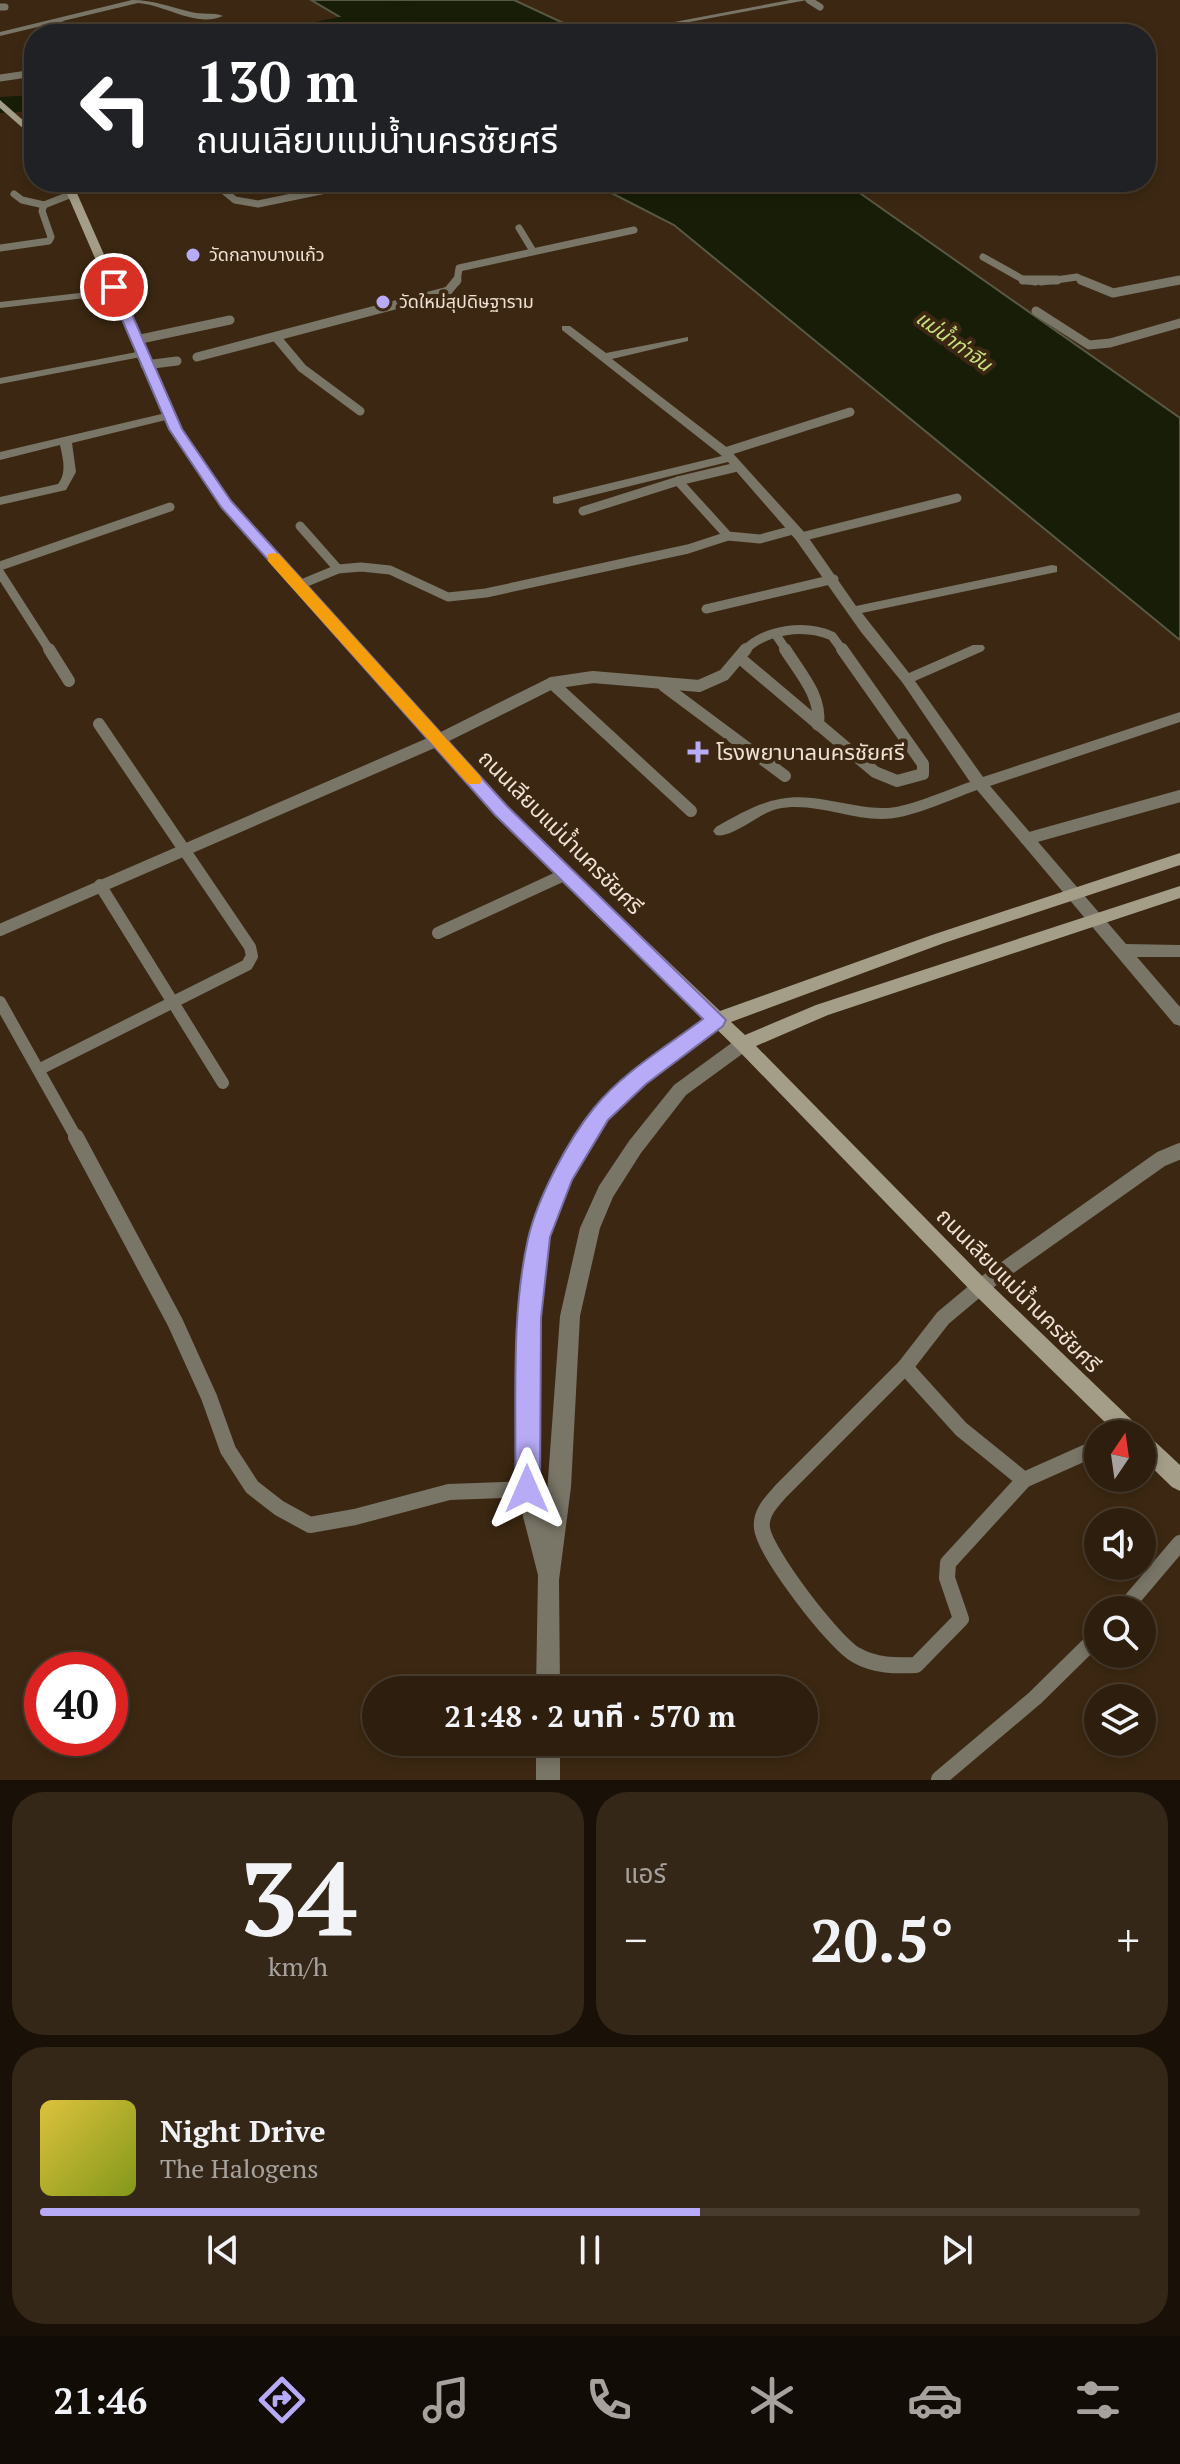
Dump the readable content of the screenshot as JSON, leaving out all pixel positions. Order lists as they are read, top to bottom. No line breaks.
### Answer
{"streets":{"main road":["ถนนเลียบแม่น้ำนครชัยศรี"]},"water":["แม่น้ำท่าจีน"],"places":{"other":["วัดกลางบางแก้ว","วัดใหม่สุปดิษฐาราม"],"health":["โรงพยาบาลนครชัยศรี"]},"north":"top","page":{"turn":["130 m","ถนนเลียบแม่น้ำนครชัยศรี"],"limit":"40","trip":"21:48 · 2 นาที · 570 m","tile":[["34","km/h"],"แอร์"],"heat":["−","20.5°","+"],"song":["Night Drive","The Halogens"],"tabs":"21:46"}}
